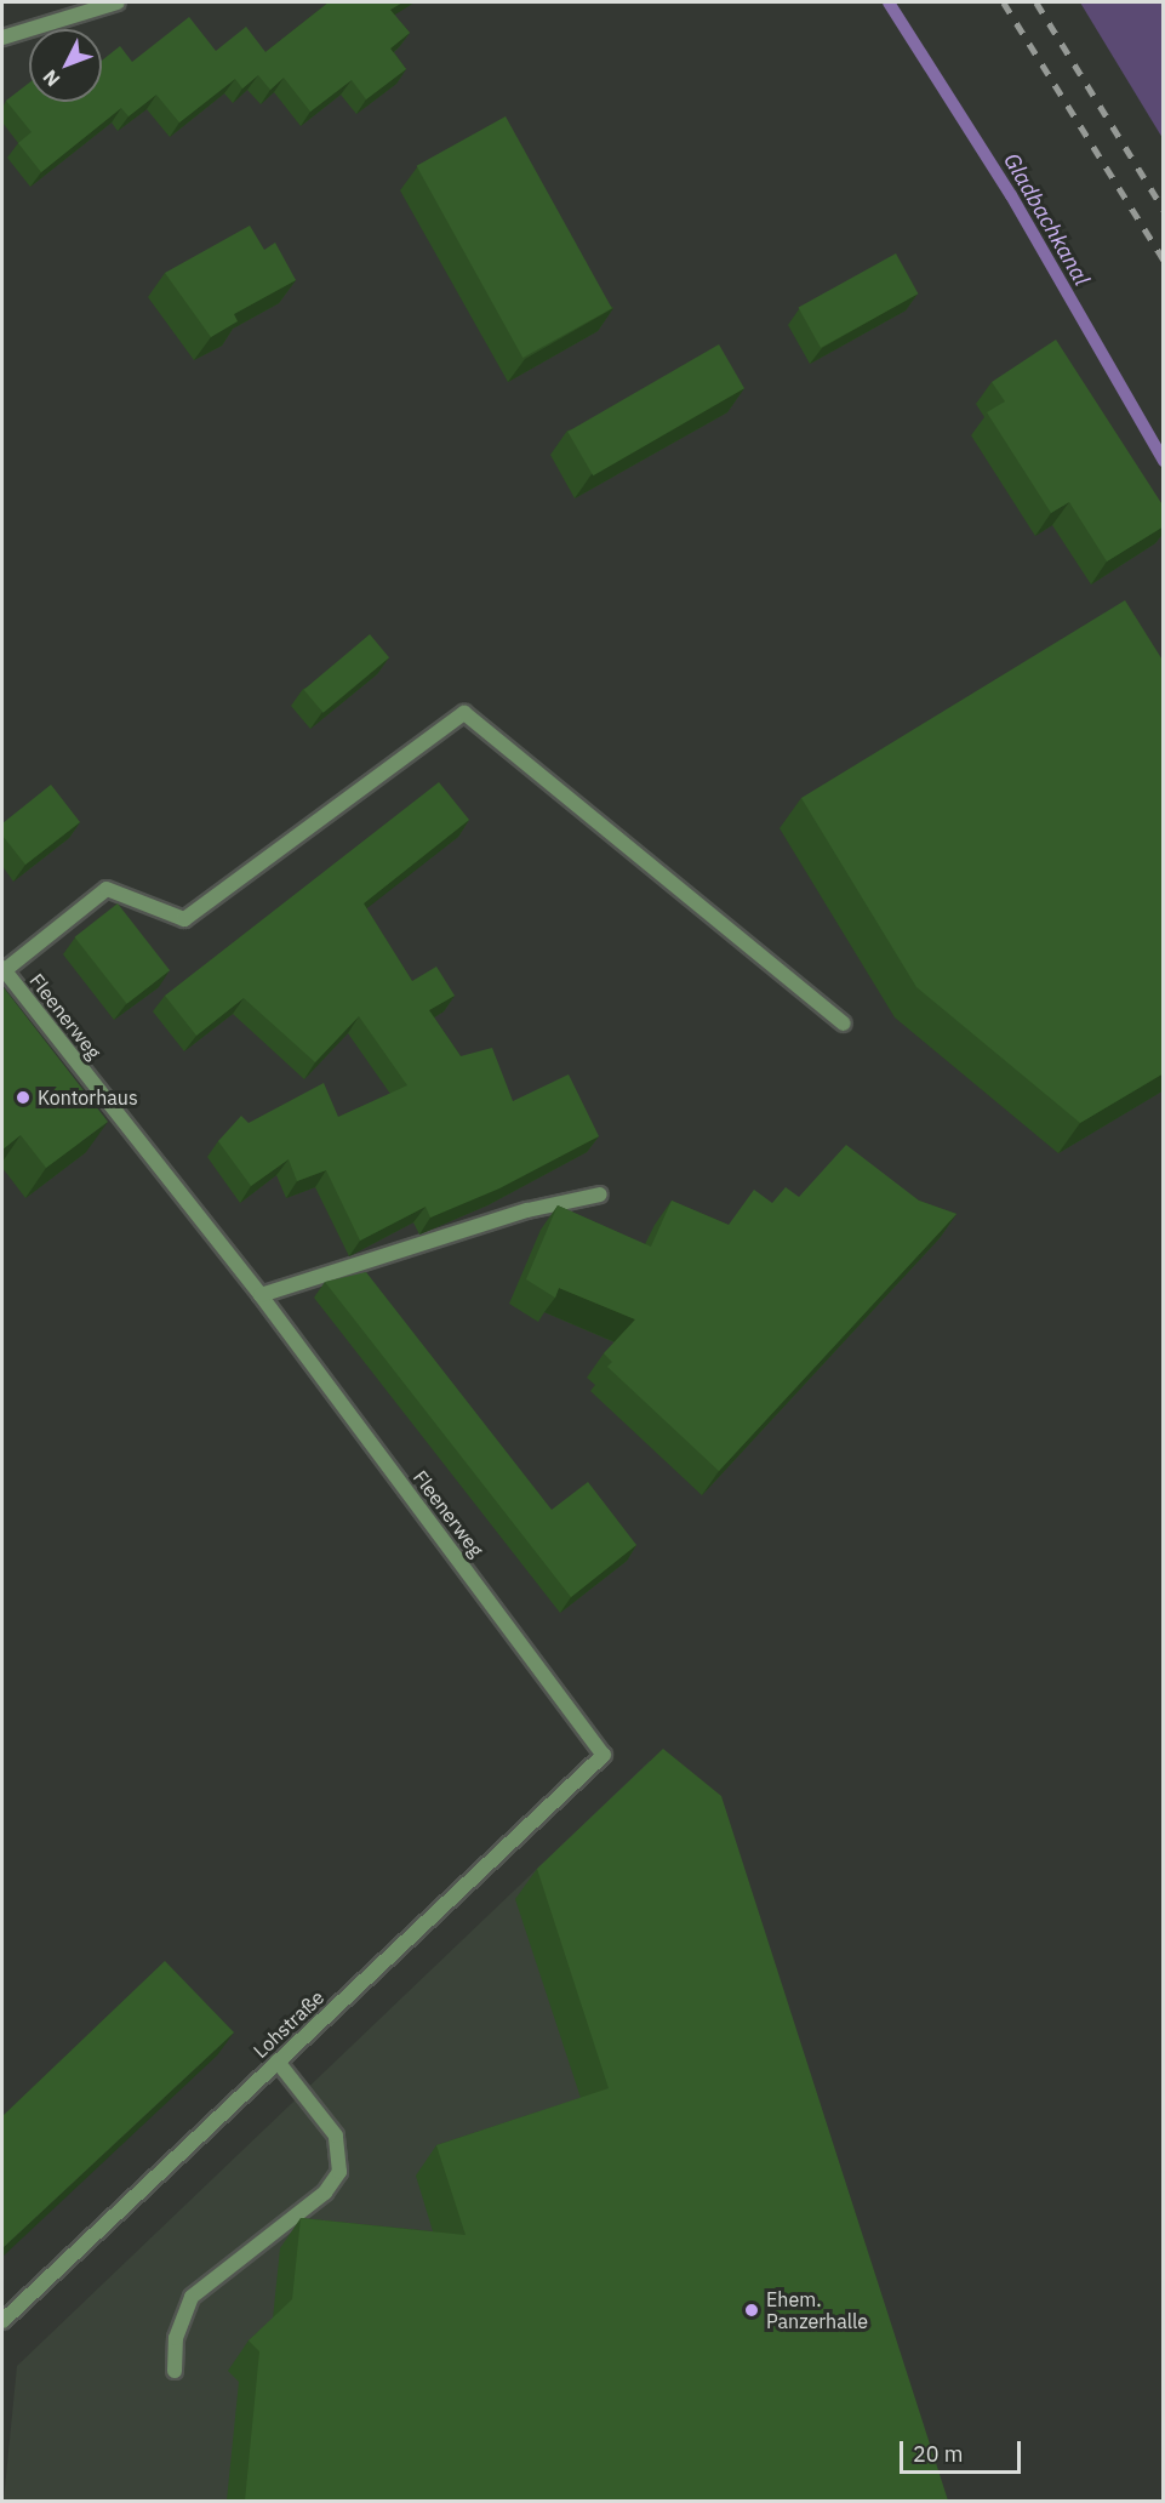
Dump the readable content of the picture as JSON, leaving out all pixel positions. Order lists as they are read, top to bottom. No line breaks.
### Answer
{"streets":{"street":["Fleenerweg","Lohstraße"]},"crossings":[["Fleenerweg","Lohstraße"]],"water":["Gladbachkanal"],"places":["Kontorhaus","Ehem. Panzerhalle"],"scale_bar":"20 m","north":"bottom left"}
